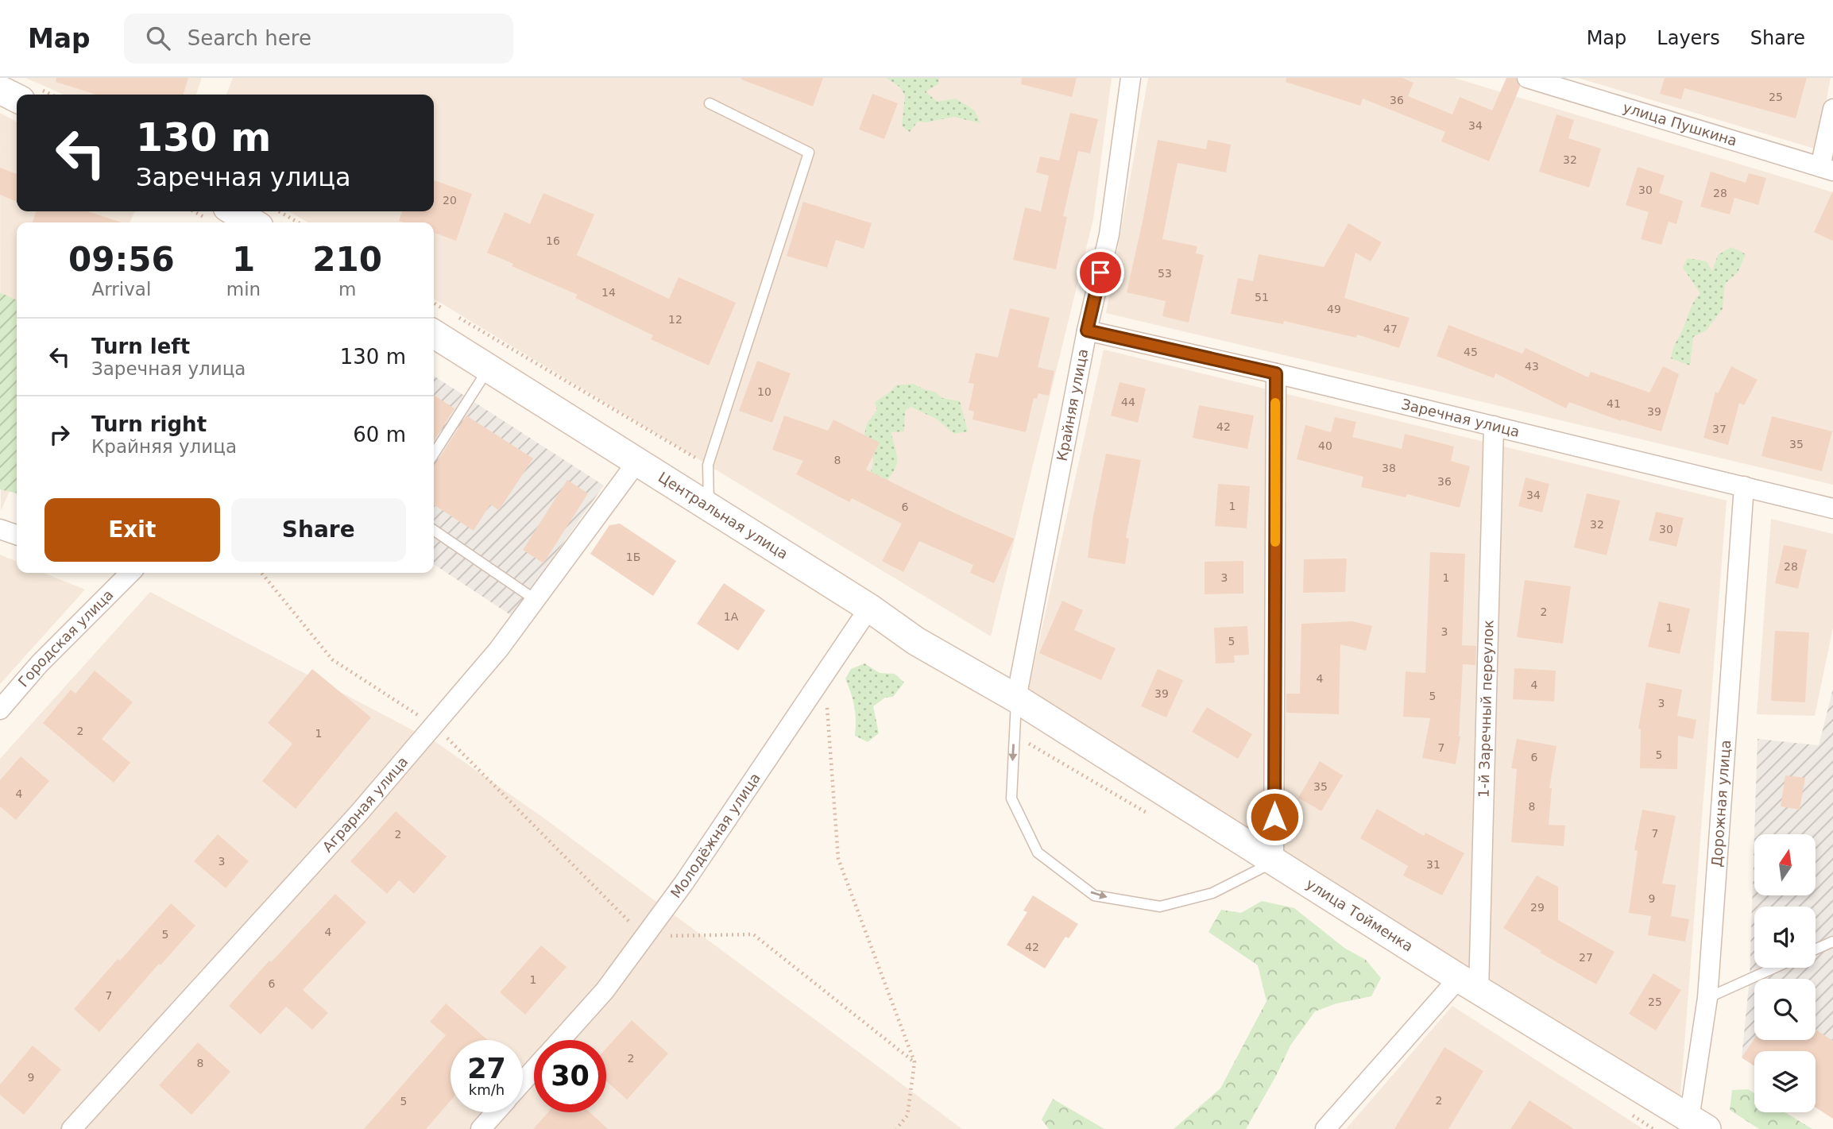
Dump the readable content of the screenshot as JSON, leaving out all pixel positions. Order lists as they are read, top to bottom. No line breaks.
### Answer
{"streets":{"street":["улица Пушкина","Крайняя улица","Заречная улица","Центральная улица","Городская улица","1-й Заречный переулок","Дорожная улица","Аграрная улица","Молодёжная улица","улица Тойменка"]},"crossings":[["Крайняя улица","Заречная улица"],["Крайняя улица","Центральная улица"],["Крайняя улица","улица Тойменка"],["Заречная улица","1-й Заречный переулок"],["Заречная улица","Дорожная улица"],["Центральная улица","Аграрная улица"],["Центральная улица","Молодёжная улица"],["Центральная улица","улица Тойменка"],["1-й Заречный переулок","улица Тойменка"],["Дорожная улица","улица Тойменка"]],"house_numbers":["25","36","34","32","30","28","20","16","53","14","51","49","12","47","45","43","10","44","41","39","42","37","35","40","8","38","36","34","1","6","32","30","1Б","28","3","1","2","1А","1","3","5","4","4","39","5","3","2","1","7","5","6","35","4","8","7","2","3","31","9","29","4","5","42","27","1","6","7","25","2","8","9","2","5"],"north":"top","page":{"header":"Map","search":"Search here","nav":["Map","Layers","Share"],"turn":["130 m","Заречная улица"],"eta":["09:56","Arrival","1","min","210","m"],"list":[{"name":"Turn left","note":"Заречная улица","value":"130 m"},{"name":"Turn right","note":"Крайняя улица","value":"60 m"}],"buttons":["Exit","Share"],"speed":"27 km/h","limit":"30"}}
